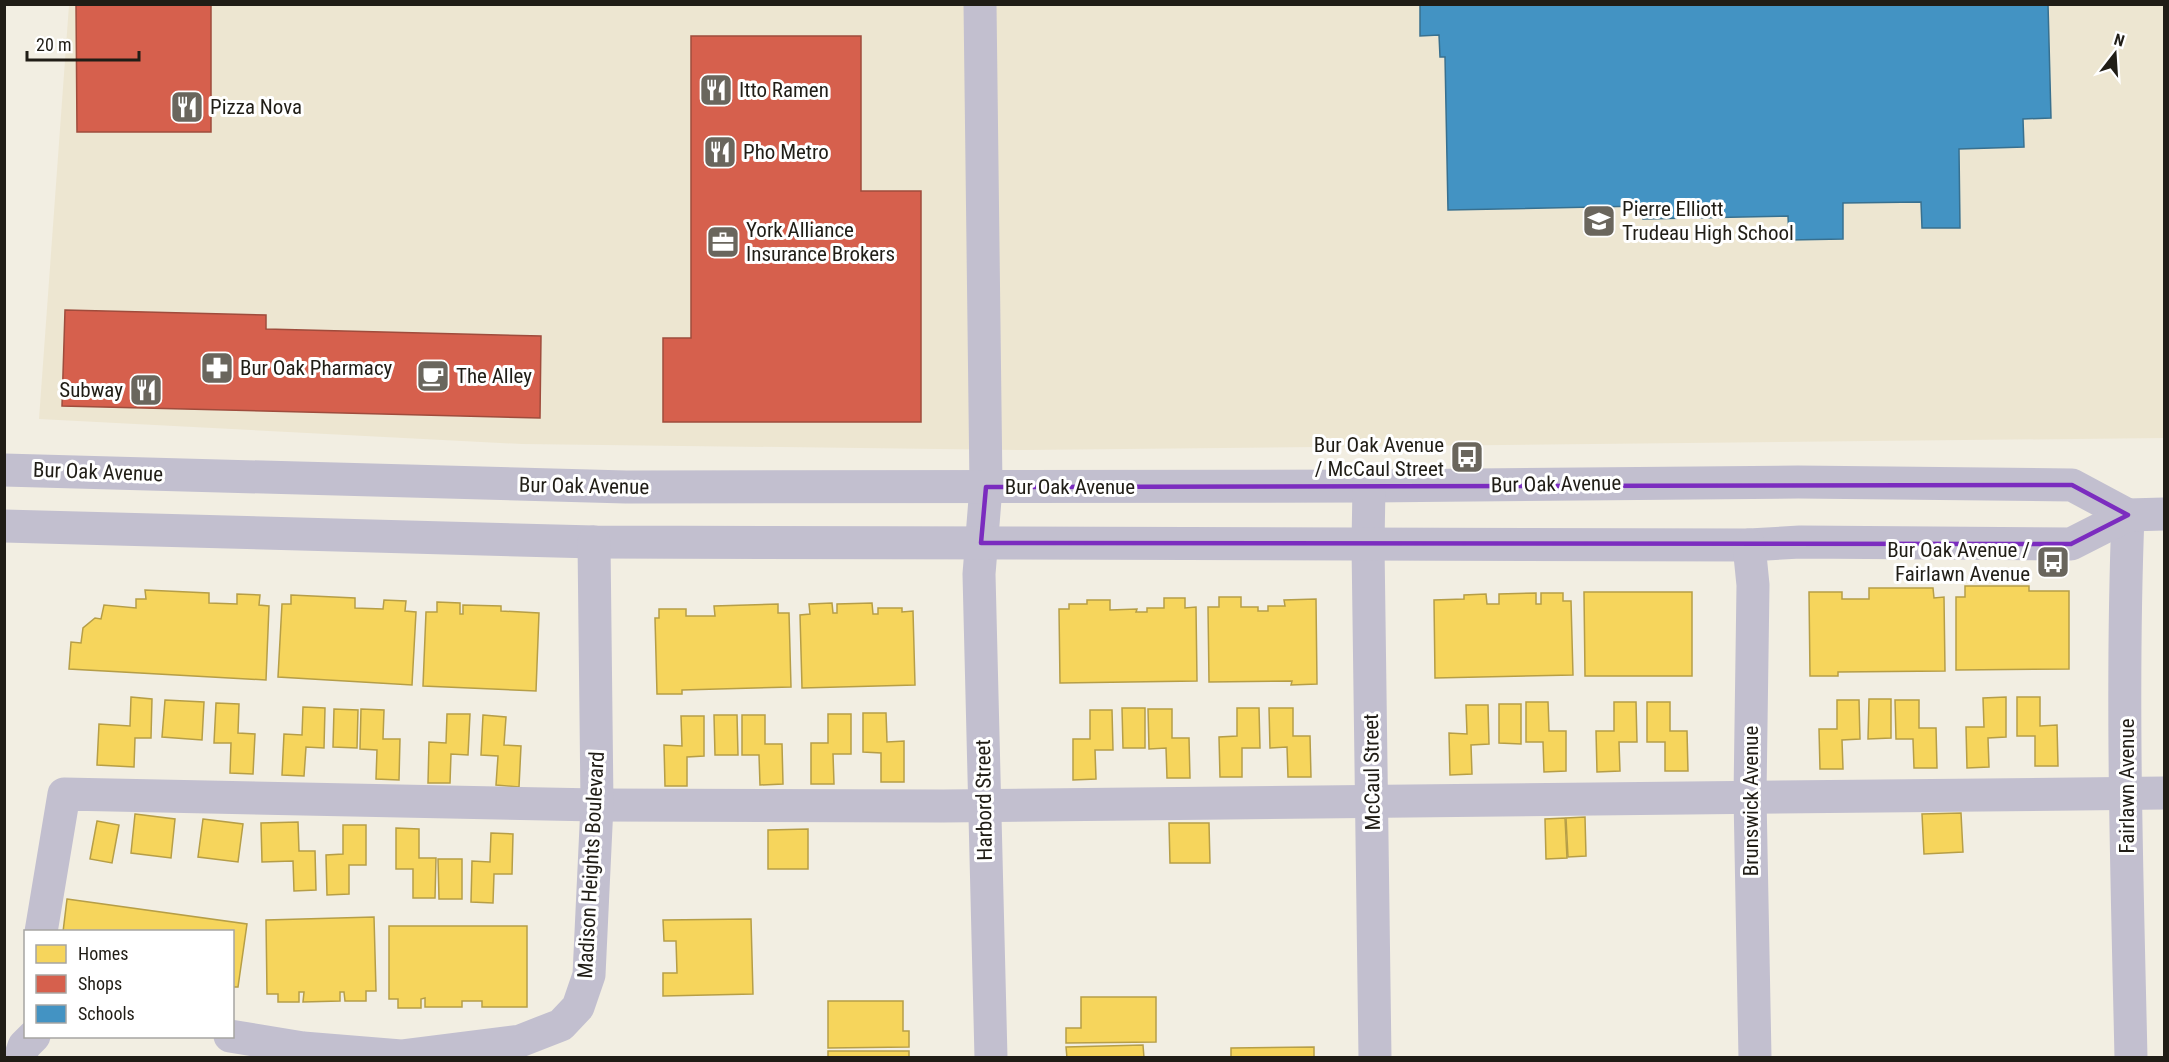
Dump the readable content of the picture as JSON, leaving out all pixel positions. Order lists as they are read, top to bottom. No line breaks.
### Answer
{"streets":{"street":["Bur Oak Avenue","McCaul Street","Fairlawn Avenue","Harbord Street","Brunswick Avenue","Madison Heights Boulevard"]},"crossings":[["Bur Oak Avenue","McCaul Street"],["Bur Oak Avenue","Fairlawn Avenue"],["Bur Oak Avenue","Harbord Street"],["Bur Oak Avenue","Brunswick Avenue"],["Bur Oak Avenue","Madison Heights Boulevard"]],"places":{"restaurant":["Itto Ramen","Pizza Nova","Pho Metro","Subway"],"school or university":["Pierre Elliott Trudeau High School"],"office":["York Alliance Insurance Brokers"],"pharmacy":["Bur Oak Pharmacy"],"cafe":["The Alley"],"bus stop":["Bur Oak Avenue / McCaul Street","Bur Oak Avenue / Fairlawn Avenue"]},"legend":["Homes","Shops","Schools"],"scale_bar":"20 m","north":"top"}
